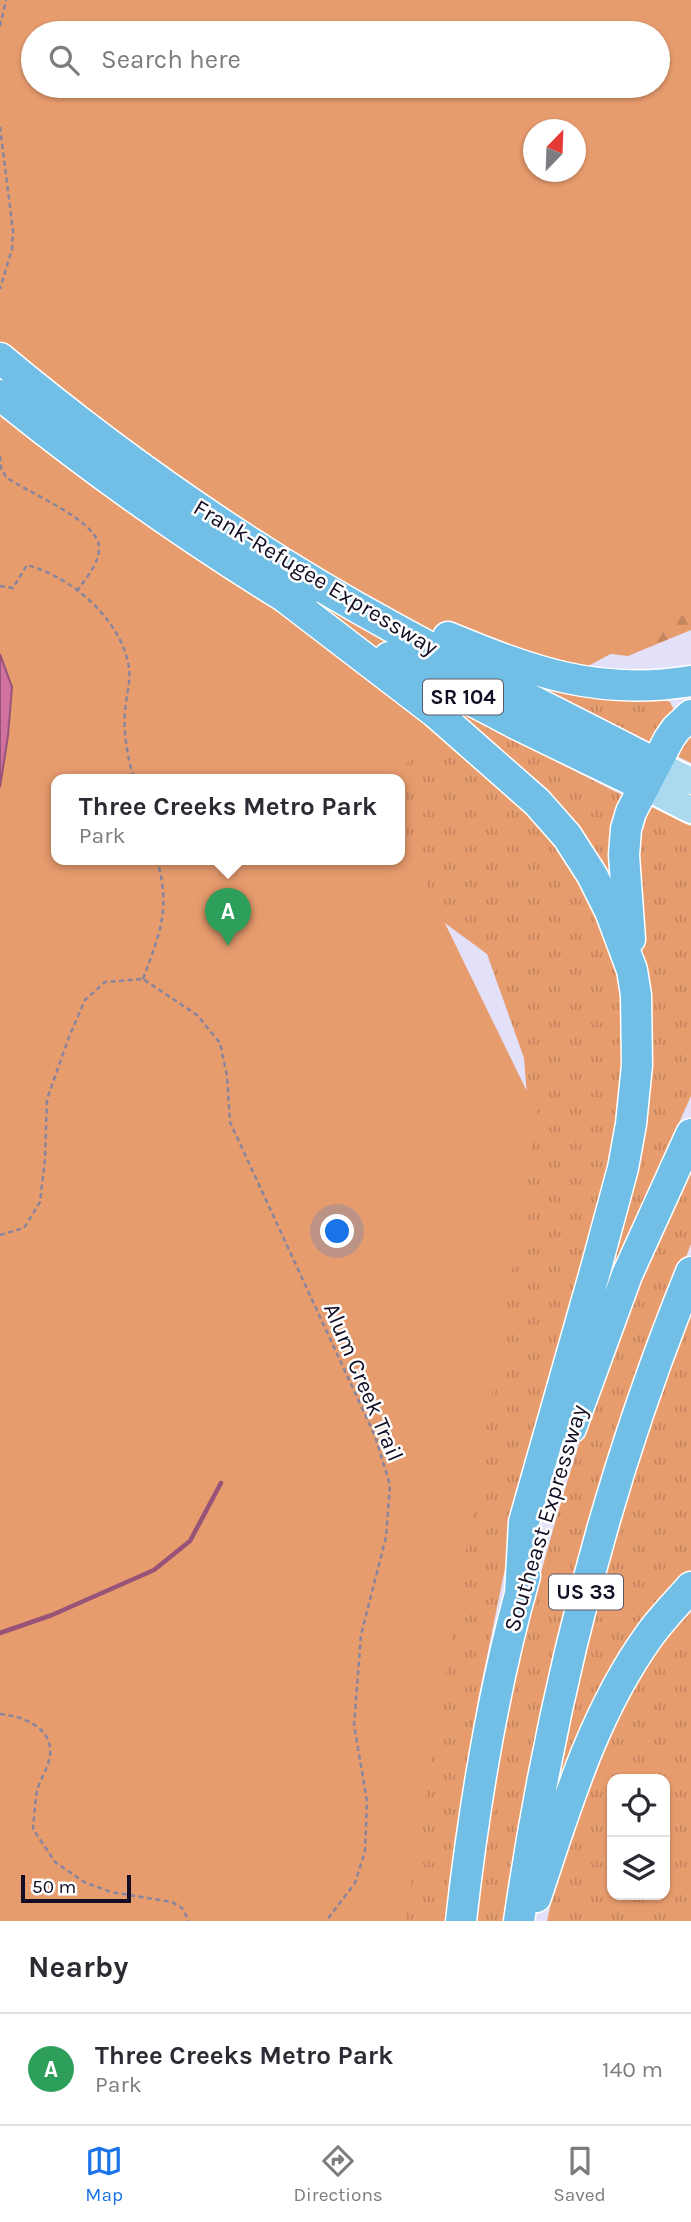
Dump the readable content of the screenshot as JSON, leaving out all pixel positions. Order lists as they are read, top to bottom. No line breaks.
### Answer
{"streets":{"highway":["Frank-Refugee Expressway","SR 104","Southeast Expressway","US 33"],"path":["Alum Creek Trail"]},"scale_bar":"50 m","north":"top right","page":{"search":"Search here","popup":["Three Creeks Metro Park","Park"],"pins":"A","scale":"50 m","heading":"Nearby","list":[{"mark":"A","name":"Three Creeks Metro Park","note":"Park","value":"140 m"}],"nav":["Map","Directions","Saved"]}}
